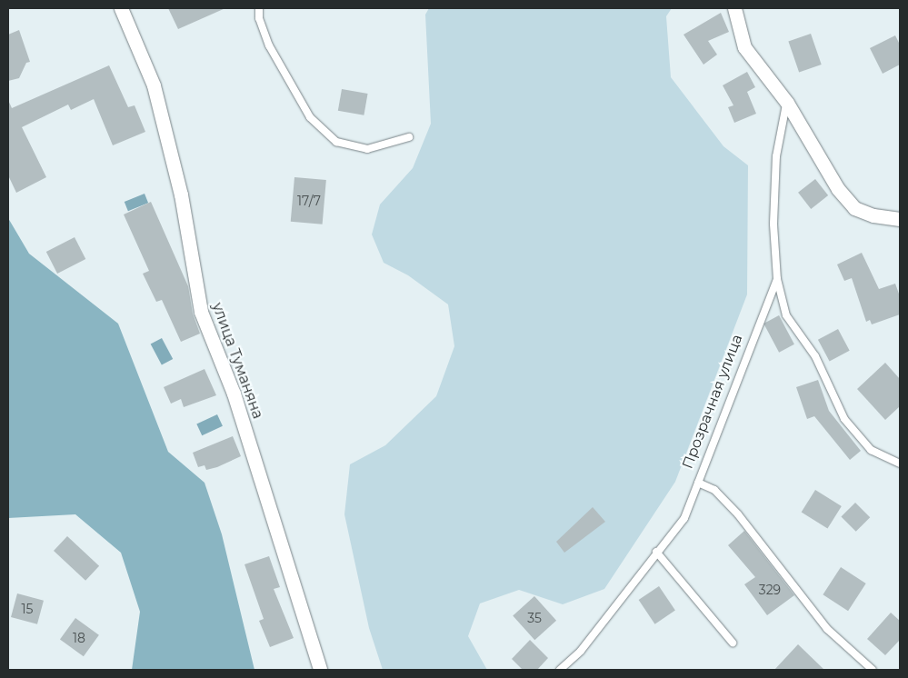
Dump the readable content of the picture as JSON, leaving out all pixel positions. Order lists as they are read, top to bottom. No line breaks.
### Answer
{"streets":{"street":["улица Туманяна"],"lane":["Прозрачная улица"]},"house_numbers":["17/7","329","15","35","18"]}
